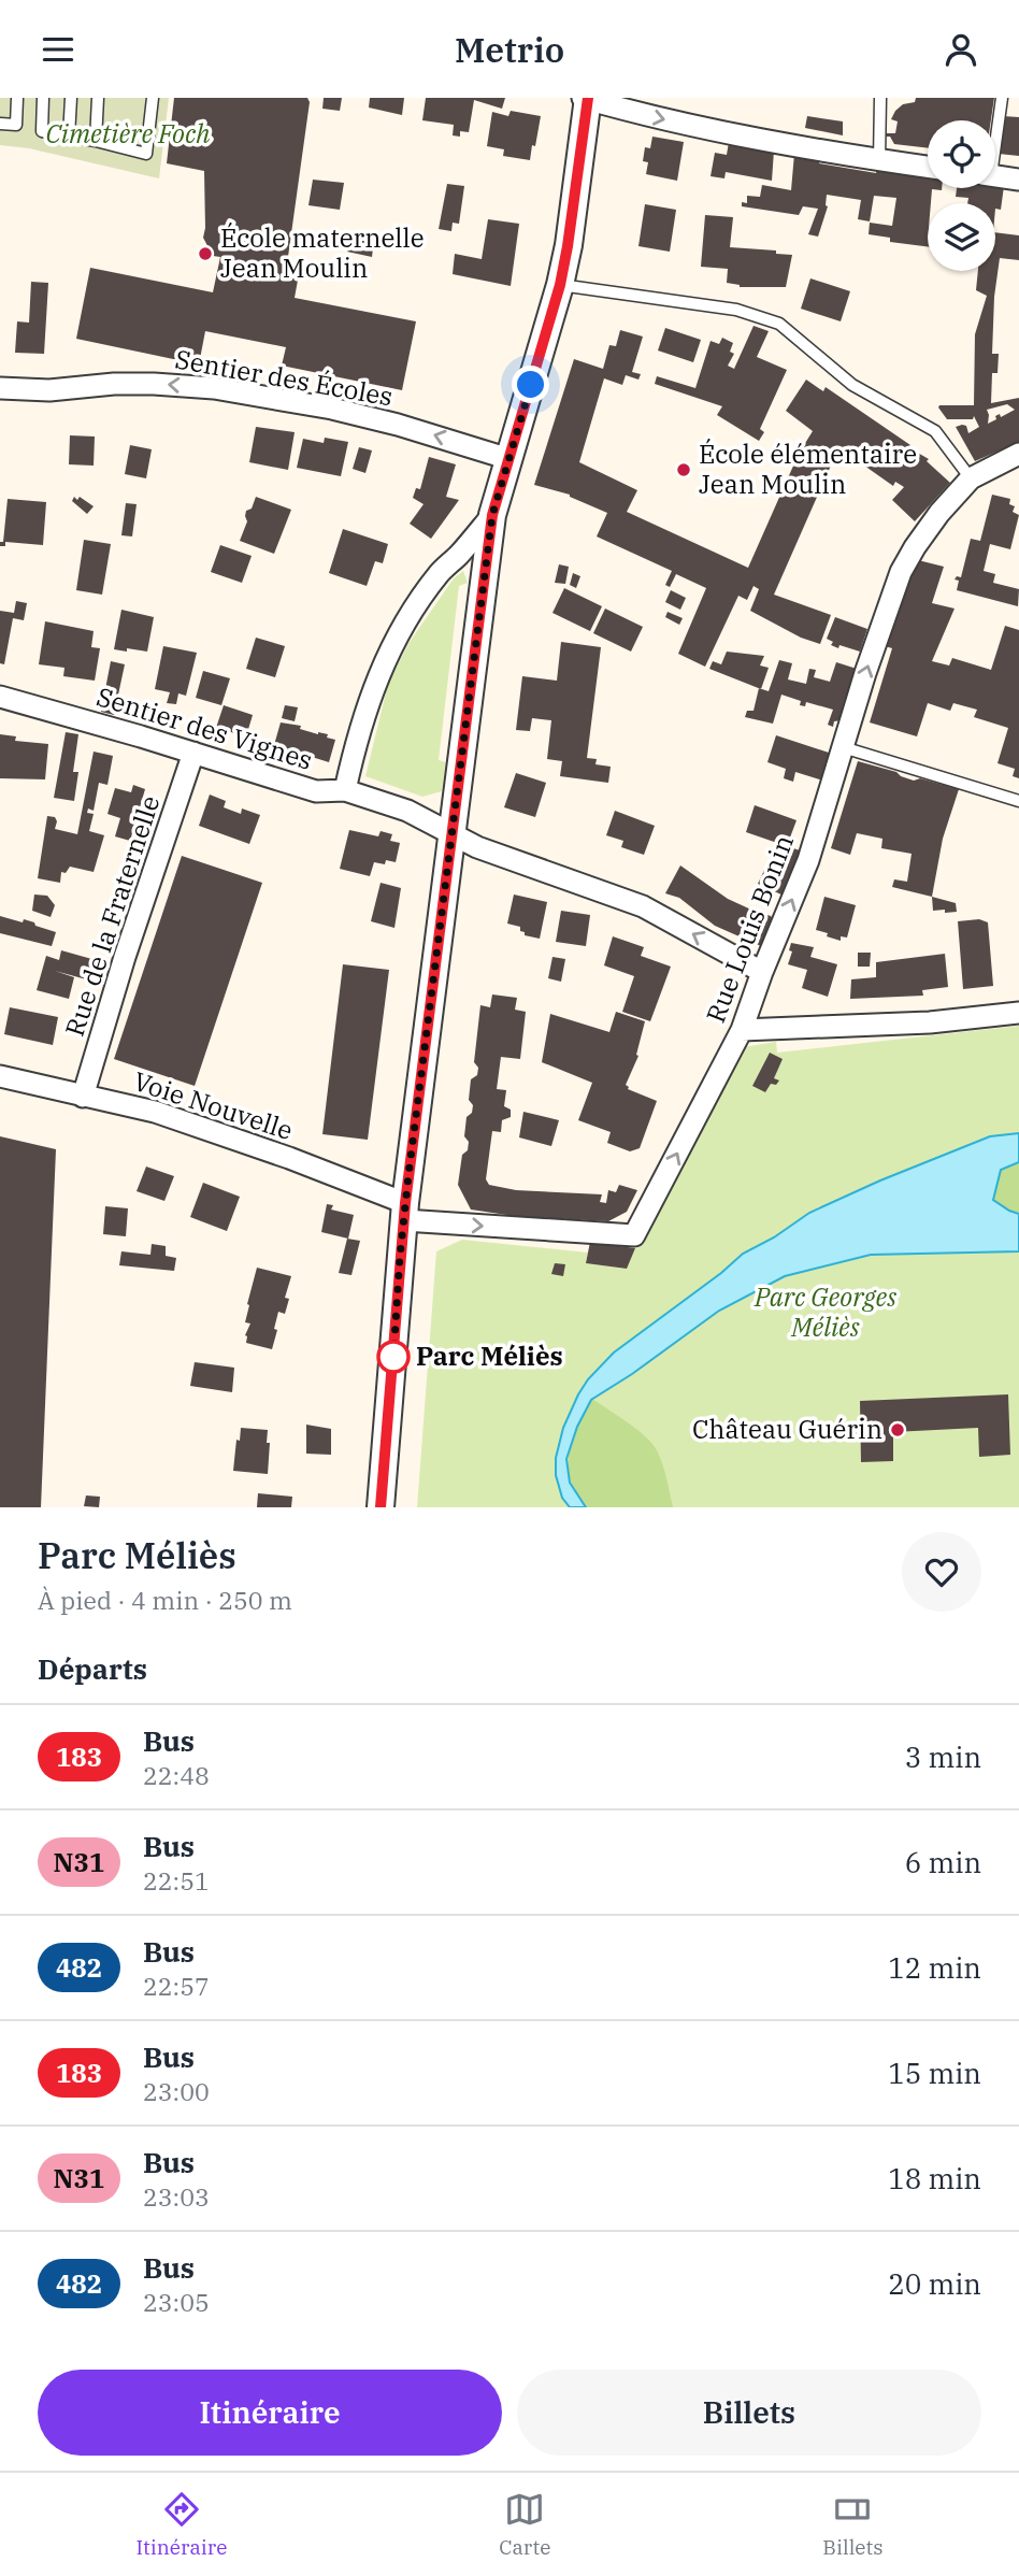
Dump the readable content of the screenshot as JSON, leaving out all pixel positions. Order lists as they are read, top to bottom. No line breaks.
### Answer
{"streets":{"street":["Sentier des Écoles","Sentier des Vignes","Rue de la Fraternelle","Rue Louis Bonin","Voie Nouvelle"]},"crossings":[["Sentier des Vignes","Rue de la Fraternelle"],["Sentier des Vignes","Rue Louis Bonin"],["Rue de la Fraternelle","Voie Nouvelle"],["Rue Louis Bonin","Voie Nouvelle"]],"one_way":["Sentier des Écoles","Sentier des Vignes","Rue Louis Bonin"],"parks":["Cimetière Foch","Parc Georges Méliès"],"places":["École maternelle Jean Moulin","École élémentaire Jean Moulin","Parc Méliès","Château Guérin"],"lines":["bus line 183"],"page":{"header":"Metrio","heading":[["Parc Méliès","À pied · 4 min · 250 m"],"Départs"],"list":[{"mark":"183","name":"Bus","note":"22:48","value":"3 min"},{"mark":"N31","name":"Bus","note":"22:51","value":"6 min"},{"mark":"482","name":"Bus","note":"22:57","value":"12 min"},{"mark":"183","name":"Bus","note":"23:00","value":"15 min"},{"mark":"N31","name":"Bus","note":"23:03","value":"18 min"},{"mark":"482","name":"Bus","note":"23:05","value":"20 min"}],"buttons":["Itinéraire","Billets"],"tabs":["Itinéraire","Carte","Billets"]}}
